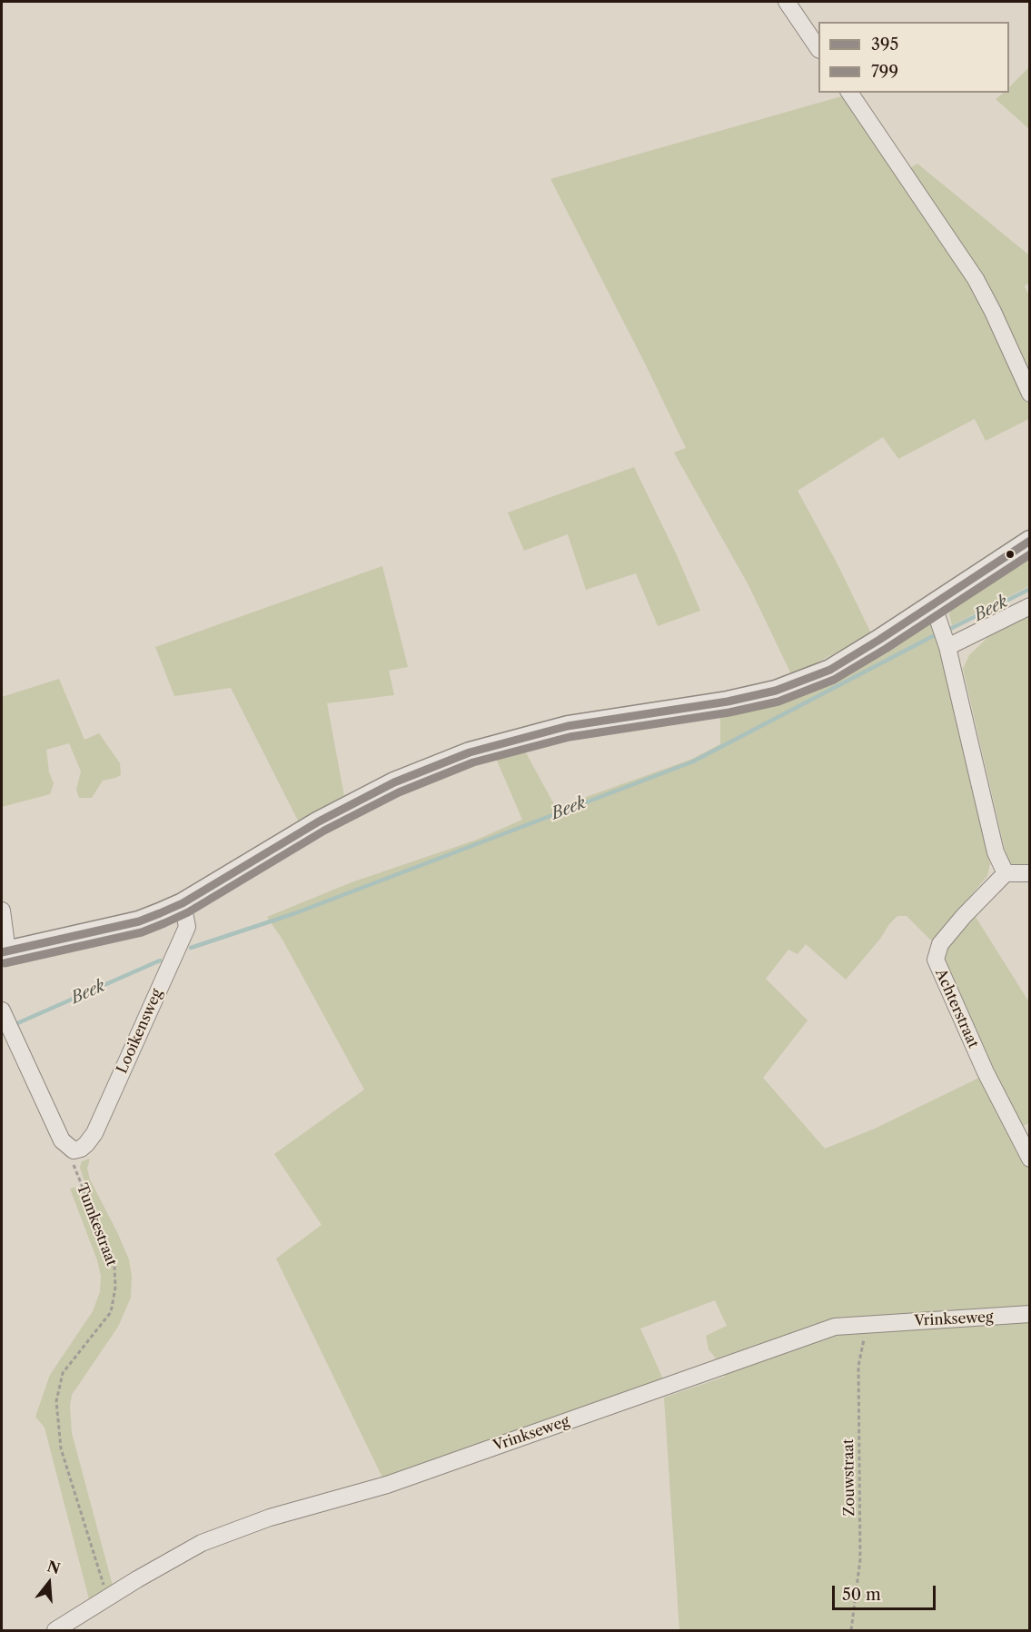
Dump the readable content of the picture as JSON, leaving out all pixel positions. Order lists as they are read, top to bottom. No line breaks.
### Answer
{"streets":{"street":["Achterstraat","Looikensweg","Vrinkseweg"],"path":["Tumkestraat","Zouwstraat"]},"crossings":[["Looikensweg","Tumkestraat"],["Tumkestraat","Vrinkseweg"],["Vrinkseweg","Zouwstraat"]],"water":["Beek"],"lines":["transit line 395","transit line 799"],"legend":["395","799"],"scale_bar":"50 m","north":"top"}
